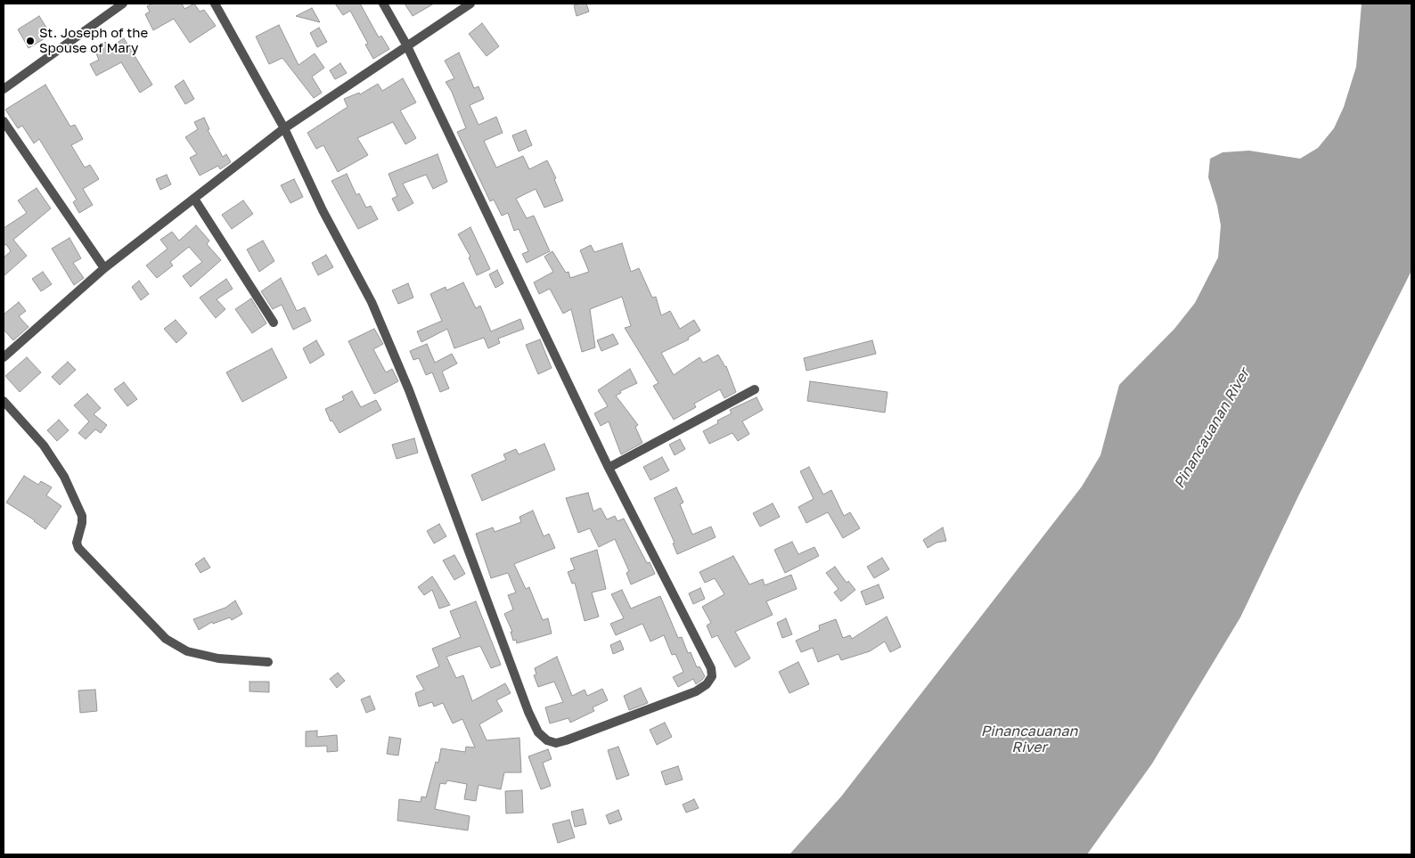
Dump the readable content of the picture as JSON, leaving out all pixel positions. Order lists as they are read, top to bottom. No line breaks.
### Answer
{"water":["Pinancauanan River"],"places":["St. Joseph of the Spouse of Mary"]}
